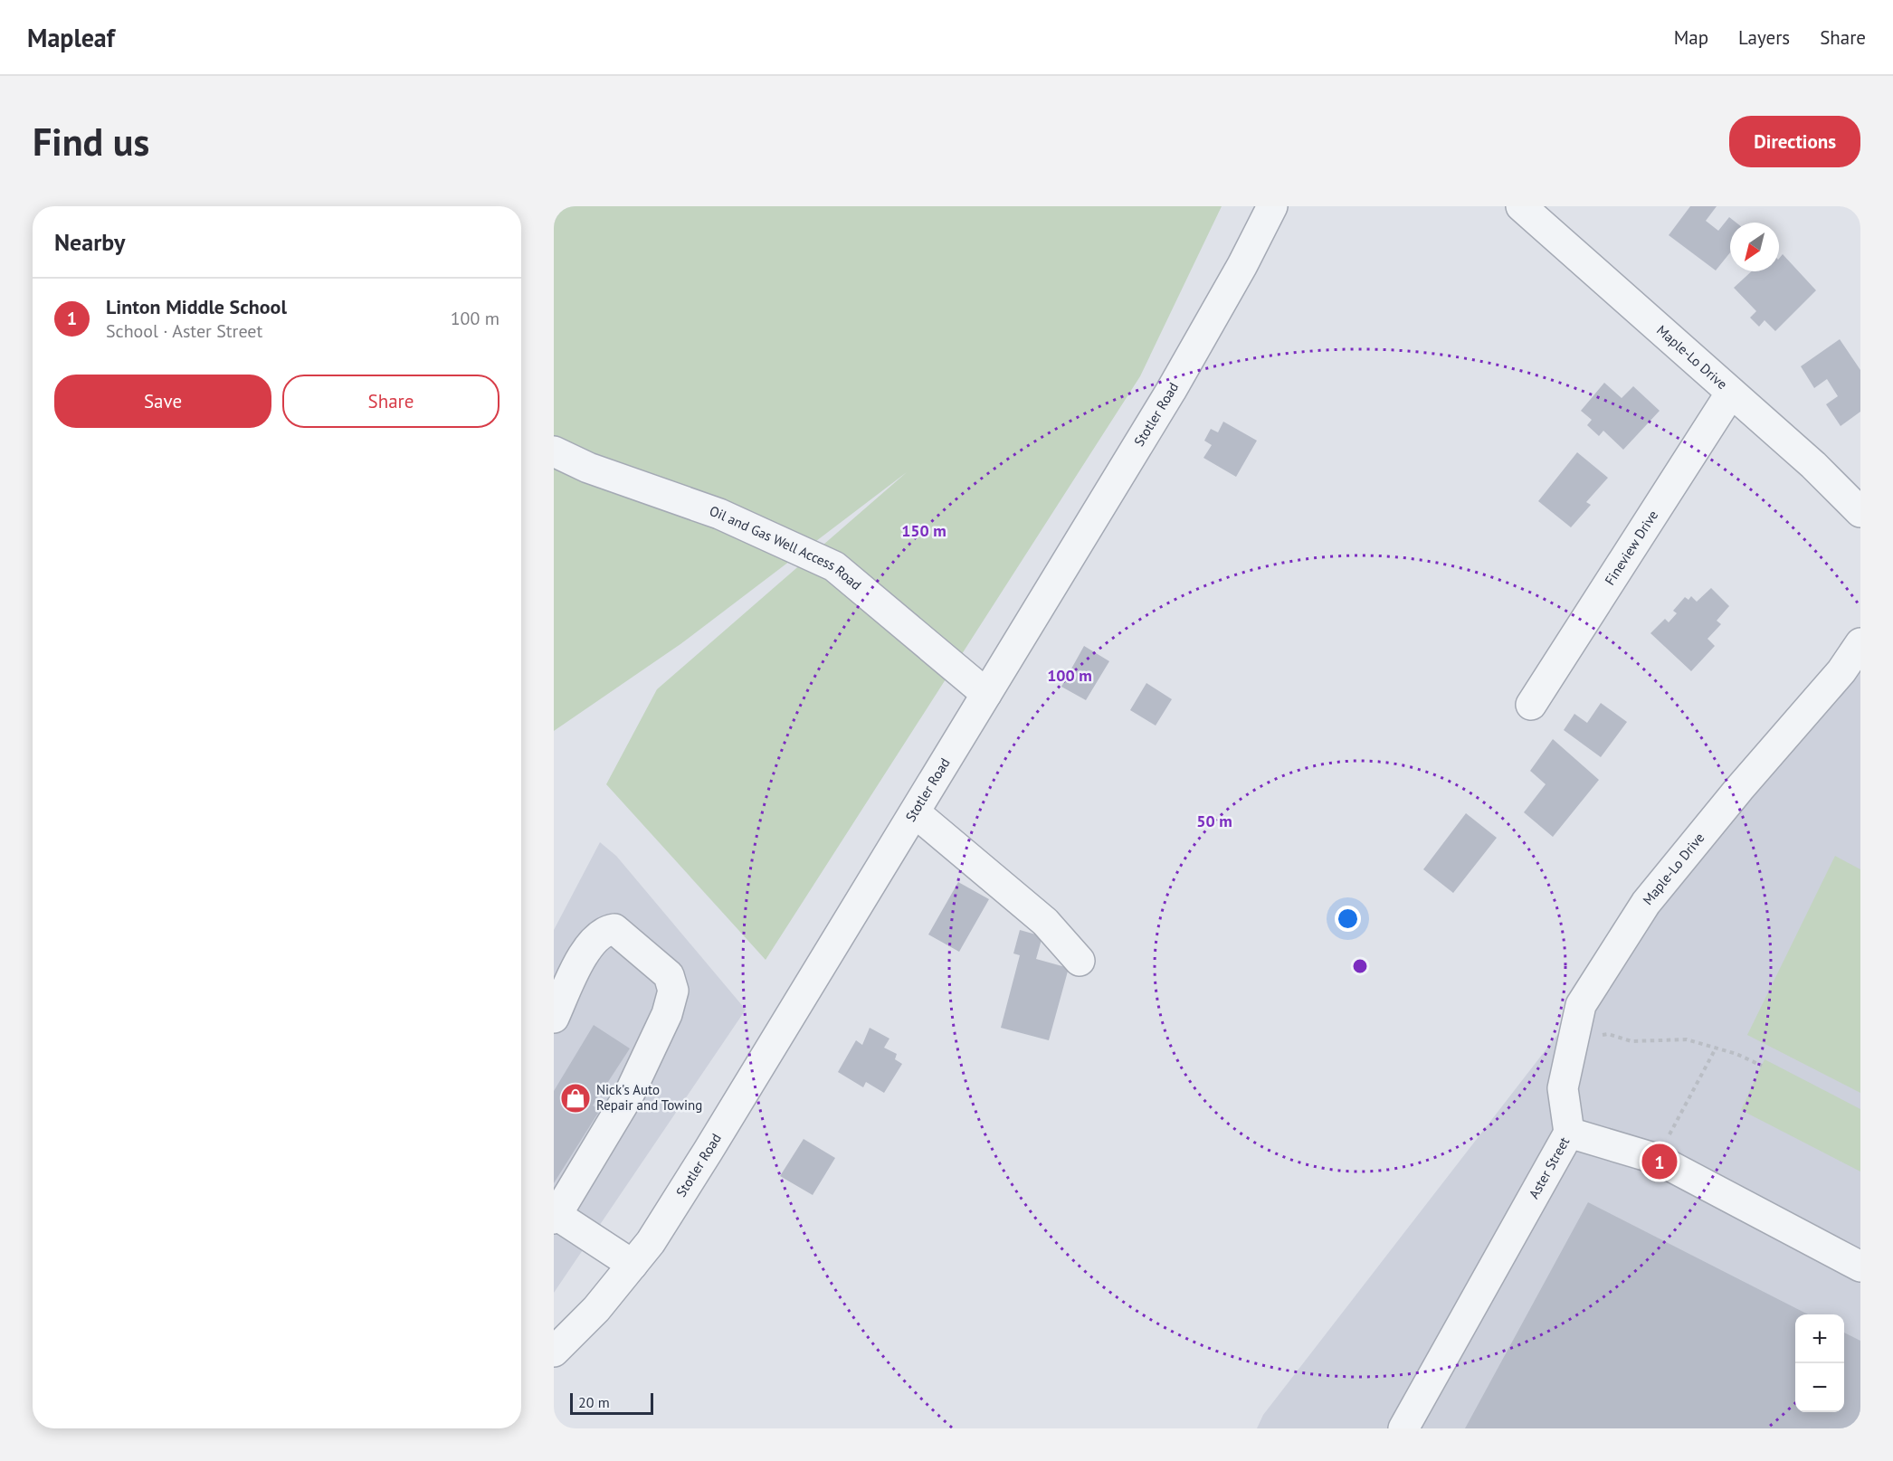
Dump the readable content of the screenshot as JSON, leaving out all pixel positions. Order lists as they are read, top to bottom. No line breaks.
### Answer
{"streets":{"street":["Maple-Lo Drive","Stotler Road","Fineview Drive","Oil and Gas Well Access Road","Aster Street"]},"crossings":[["Maple-Lo Drive","Fineview Drive"],["Maple-Lo Drive","Aster Street"],["Stotler Road","Oil and Gas Well Access Road"]],"places":{"shop":["Nick's Auto Repair and Towing"]},"scale_bar":"20 m","north":"bottom left","page":{"header":"Mapleaf","nav":["Map","Layers","Share"],"buttons":["Directions",["Save","Share"]],"title":"Find us","heading":"Nearby","list":[{"mark":"1","name":"Linton Middle School","note":"School · Aster Street","value":"100 m"}],"pins":"1","map_buttons":["+","−"],"scale":"20 m"},"rings":["150 m","100 m","50 m"]}
